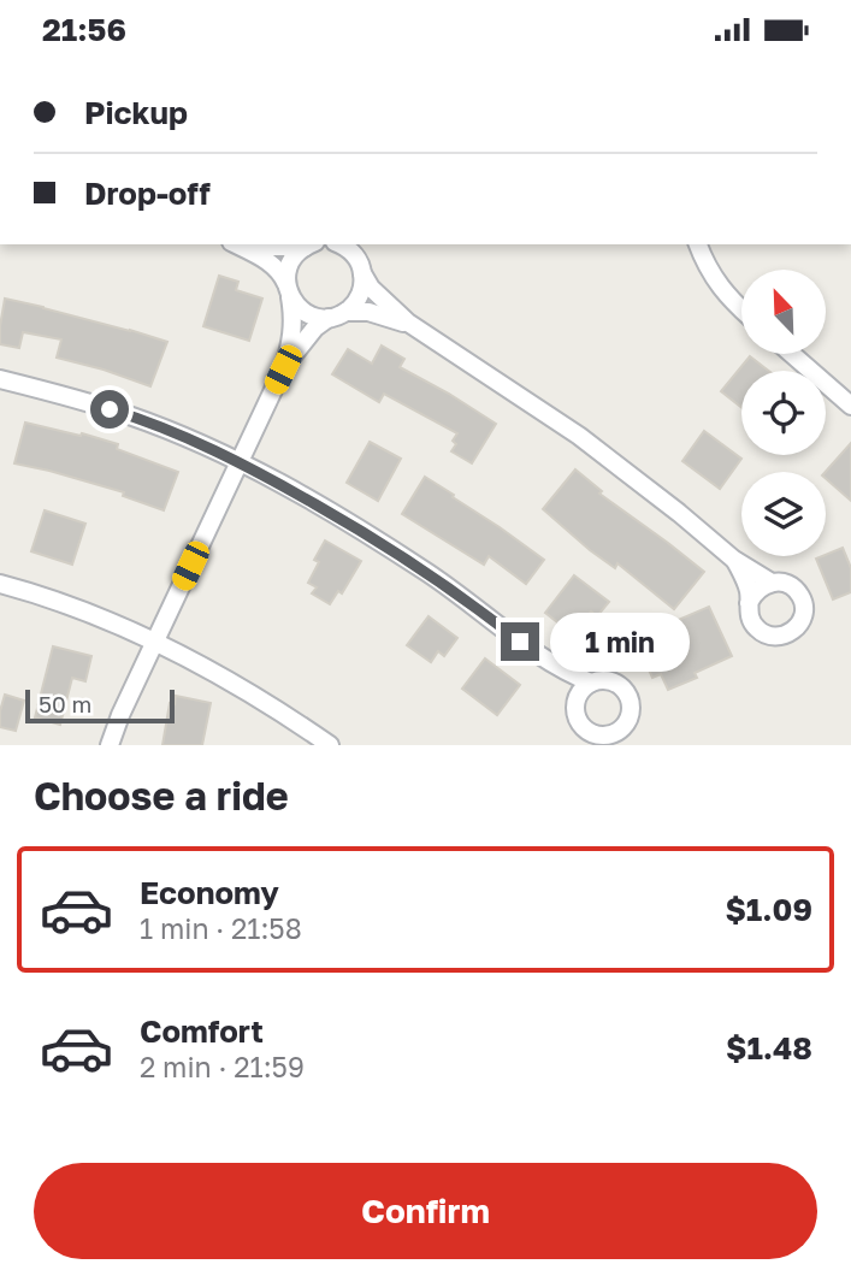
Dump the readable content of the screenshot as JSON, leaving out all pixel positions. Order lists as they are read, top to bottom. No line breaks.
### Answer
{"scale_bar":"50 m","north":"top left","page":{"status":"21:56","banner":["Pickup","Drop-off"],"bubble":"1 min","scale":"50 m","heading":"Choose a ride","list":[{"name":"Economy","note":"1 min · 21:58","value":"$1.09"},{"name":"Comfort","note":"2 min · 21:59","value":"$1.48"}],"buttons":"Confirm"}}
